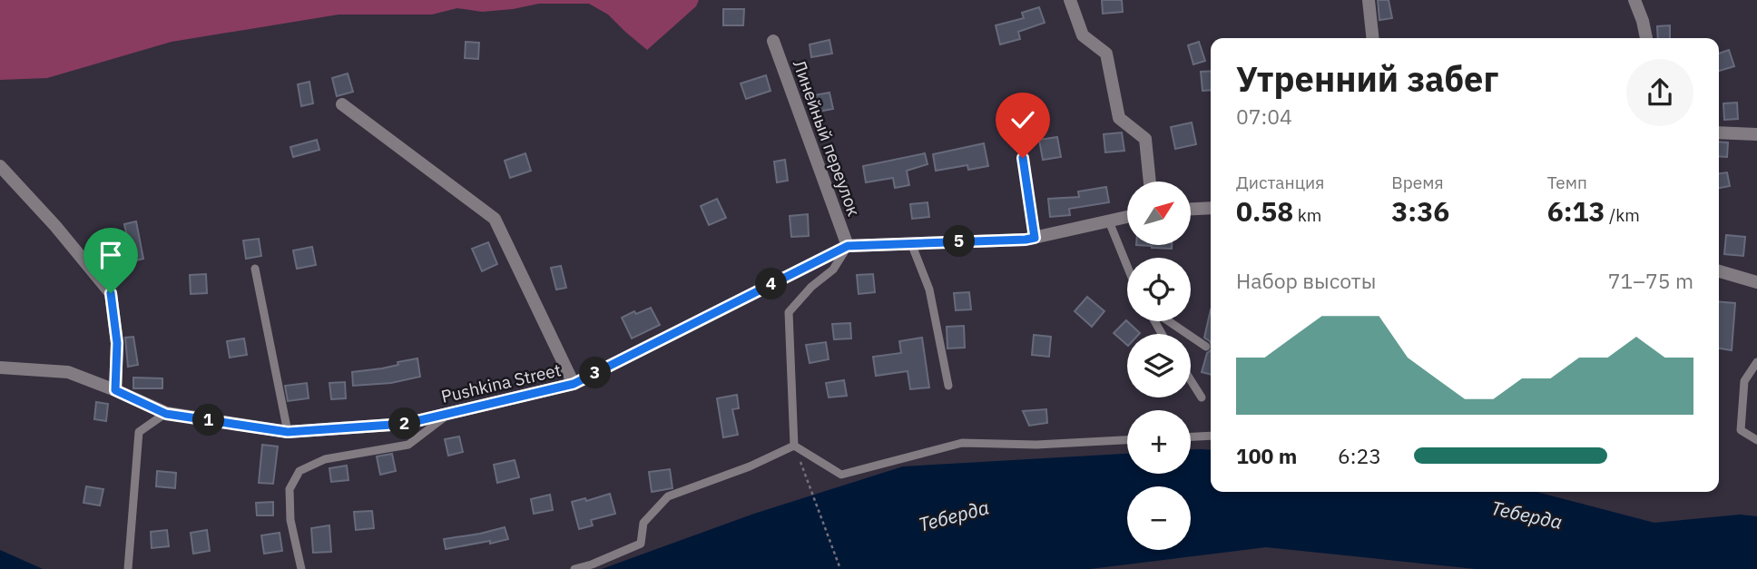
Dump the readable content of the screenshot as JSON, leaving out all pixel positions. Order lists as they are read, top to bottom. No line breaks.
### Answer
{"streets":{"street":["Линейный переулок","Pushkina Street"]},"crossings":[["Линейный переулок","Pushkina Street"]],"water":["Теберда"],"north":"top right","page":{"heading":["Утренний забег","07:04"],"stats":[["Дистанция","0.58 km"],["Время","3:36"],["Темп","6:13 /km"]],"map_buttons":["+","−"],"pins":["5","4","3","1","2"],"chart":["Набор высоты","71–75 m"],"list":[{"name":"100 m","note":"6:23"}]}}
